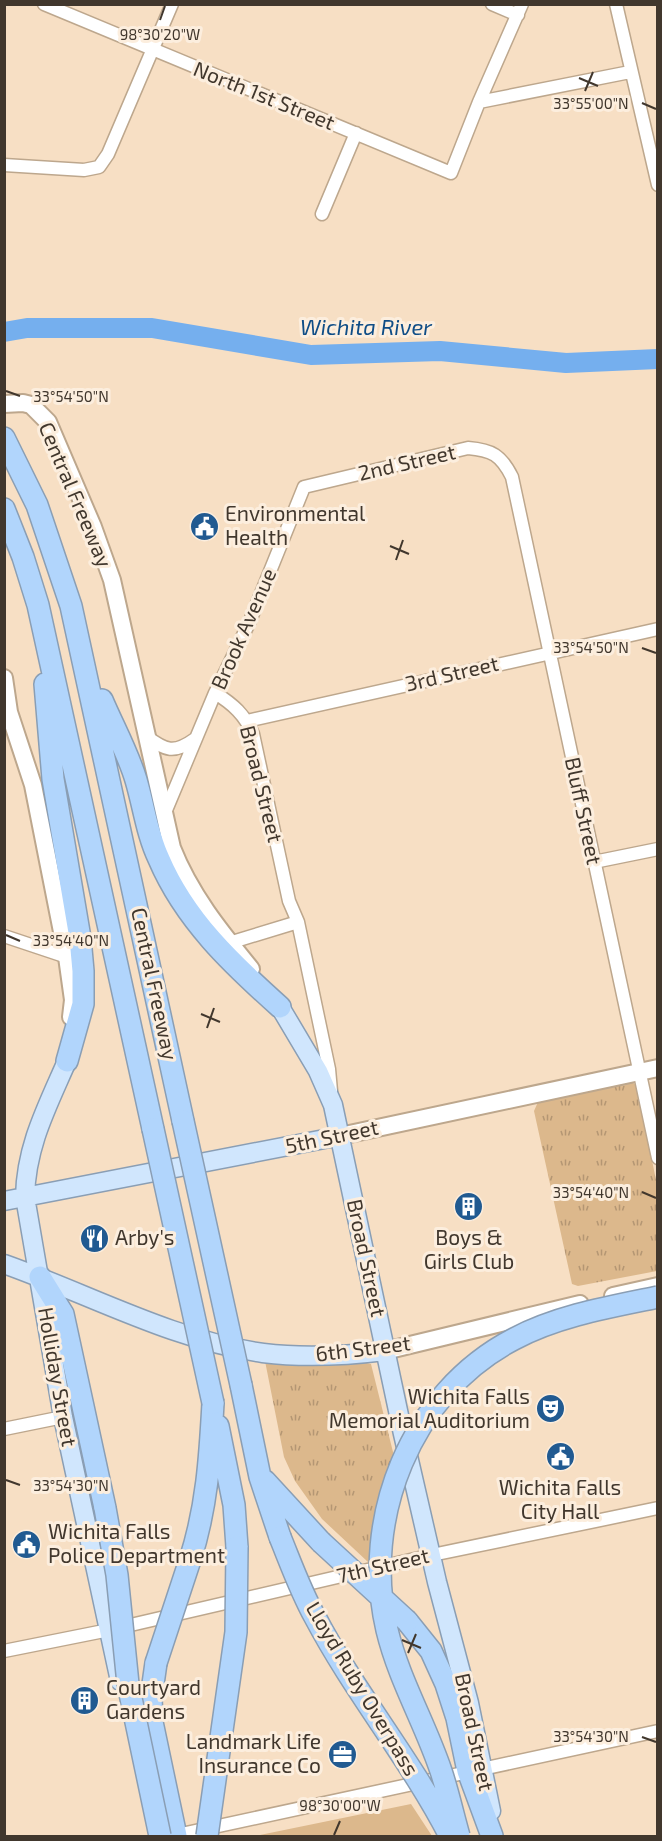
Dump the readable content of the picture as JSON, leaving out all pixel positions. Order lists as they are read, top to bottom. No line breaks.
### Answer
{"streets":{"highway":["Central Freeway","Lloyd Ruby Overpass"],"main road":["Broad Street","5th Street","6th Street","Holliday Street"],"street":["North 1st Street","2nd Street","Brook Avenue","3rd Street","Bluff Street","7th Street"]},"crossings":[["2nd Street","Brook Avenue"],["2nd Street","Bluff Street"],["Central Freeway","Brook Avenue"],["Central Freeway","Lloyd Ruby Overpass"],["Brook Avenue","Broad Street"],["3rd Street","Broad Street"],["3rd Street","Bluff Street"],["Broad Street","5th Street"],["Broad Street","6th Street"],["Broad Street","7th Street"],["Bluff Street","5th Street"],["5th Street","Holliday Street"],["6th Street","Holliday Street"],["Holliday Street","7th Street"]],"water":["Wichita River"],"places":{"public building":["Environmental Health","Wichita Falls City Hall","Wichita Falls Police Department"],"building":["Boys & Girls Club","Courtyard Gardens"],"restaurant":["Arby's"],"theatre":["Wichita Falls Memorial Auditorium"],"office":["Landmark Life Insurance Co"]},"coordinates":["98°30'20\"W","33°55'00\"N","33°54'50\"N","33°54'40\"N","33°54'30\"N","98°30'00\"W"]}
